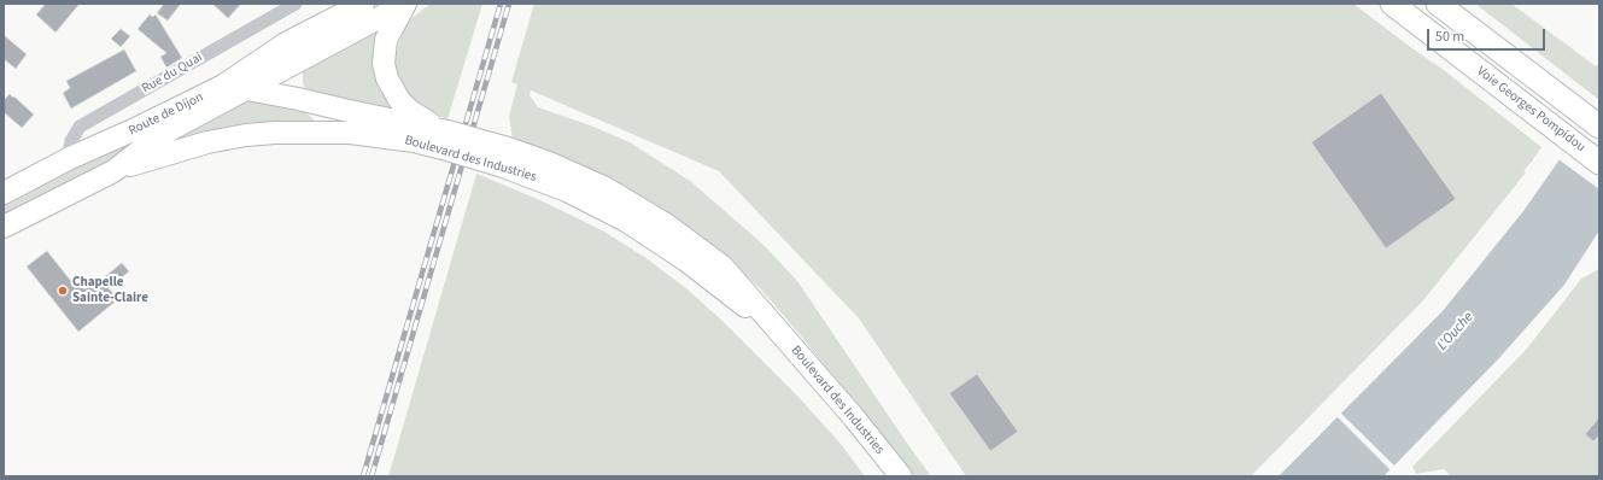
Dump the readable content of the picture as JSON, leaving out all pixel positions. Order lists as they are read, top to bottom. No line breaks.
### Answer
{"streets":{"highway":["Voie Georges Pompidou"],"main road":["Route de Dijon","Boulevard des Industries"],"street":["Rue du Quai"]},"crossings":[["Rue du Quai","Route de Dijon"],["Route de Dijon","Boulevard des Industries"]],"water":["L'Ouche"],"places":["Chapelle Sainte-Claire"],"scale_bar":"50 m"}
